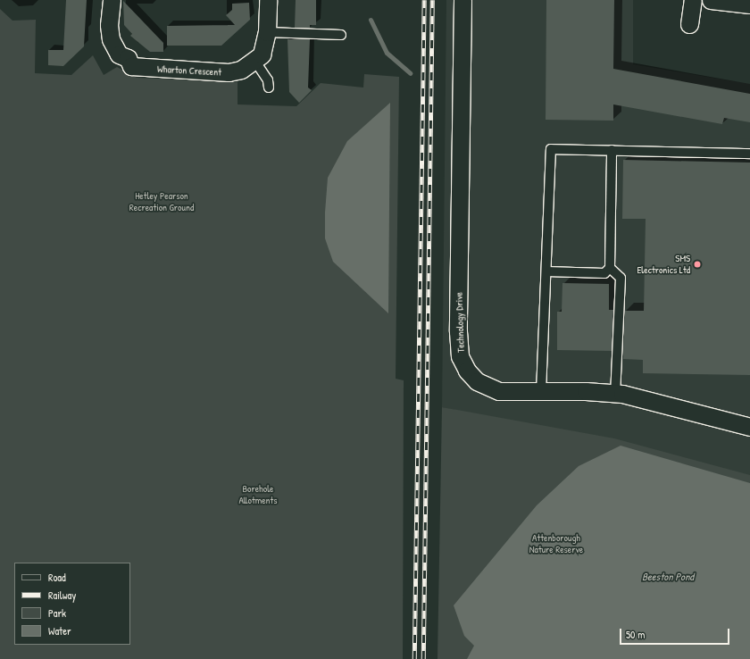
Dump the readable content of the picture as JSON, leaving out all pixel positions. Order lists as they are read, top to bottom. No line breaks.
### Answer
{"streets":{"street":["Wharton Crescent","Technology Drive"]},"water":["Beeston Pond"],"parks":["Hetley Pearson Recreation Ground","Borehole Allotments","Attenborough Nature Reserve"],"places":["SMS Electronics Ltd"],"legend":["Road","Railway","Park","Water"],"scale_bar":"50 m"}
